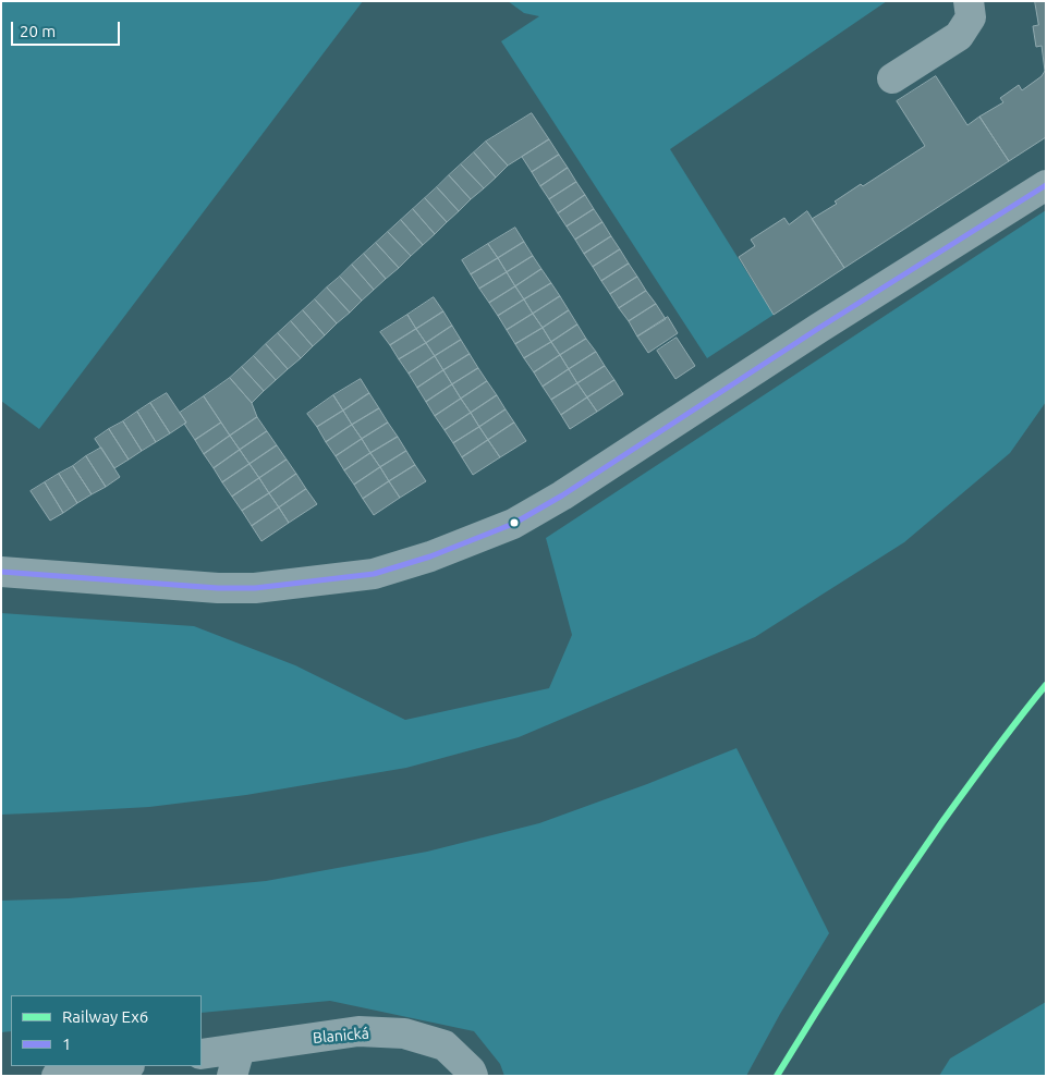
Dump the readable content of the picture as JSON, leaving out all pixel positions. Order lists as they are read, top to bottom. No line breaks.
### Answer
{"streets":{"street":["Blanická"]},"lines":["transit line 1","rail line Ex6"],"legend":["Railway Ex6","1"],"scale_bar":"20 m"}
